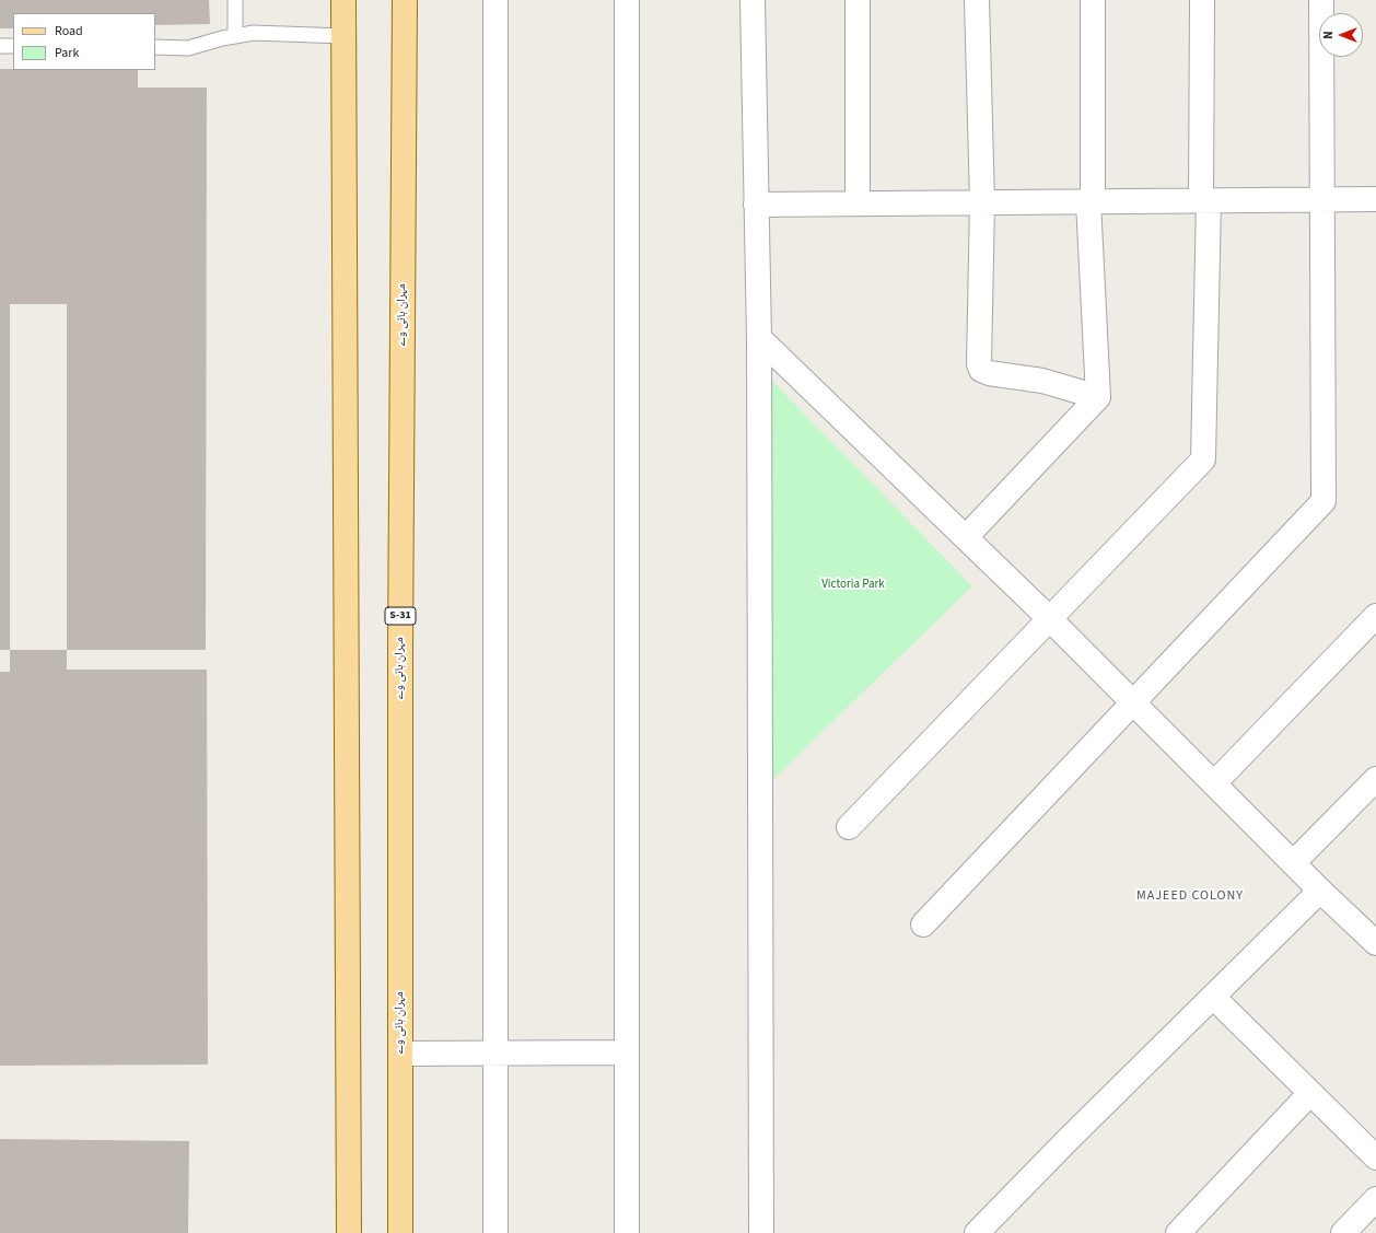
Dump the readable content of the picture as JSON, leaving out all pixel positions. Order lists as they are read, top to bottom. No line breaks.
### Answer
{"streets":{"main road":["مہران ہائی وے","S-31"]},"districts":["MAJEED COLONY"],"parks":["Victoria Park"],"legend":["Road","Park"],"north":"left"}
